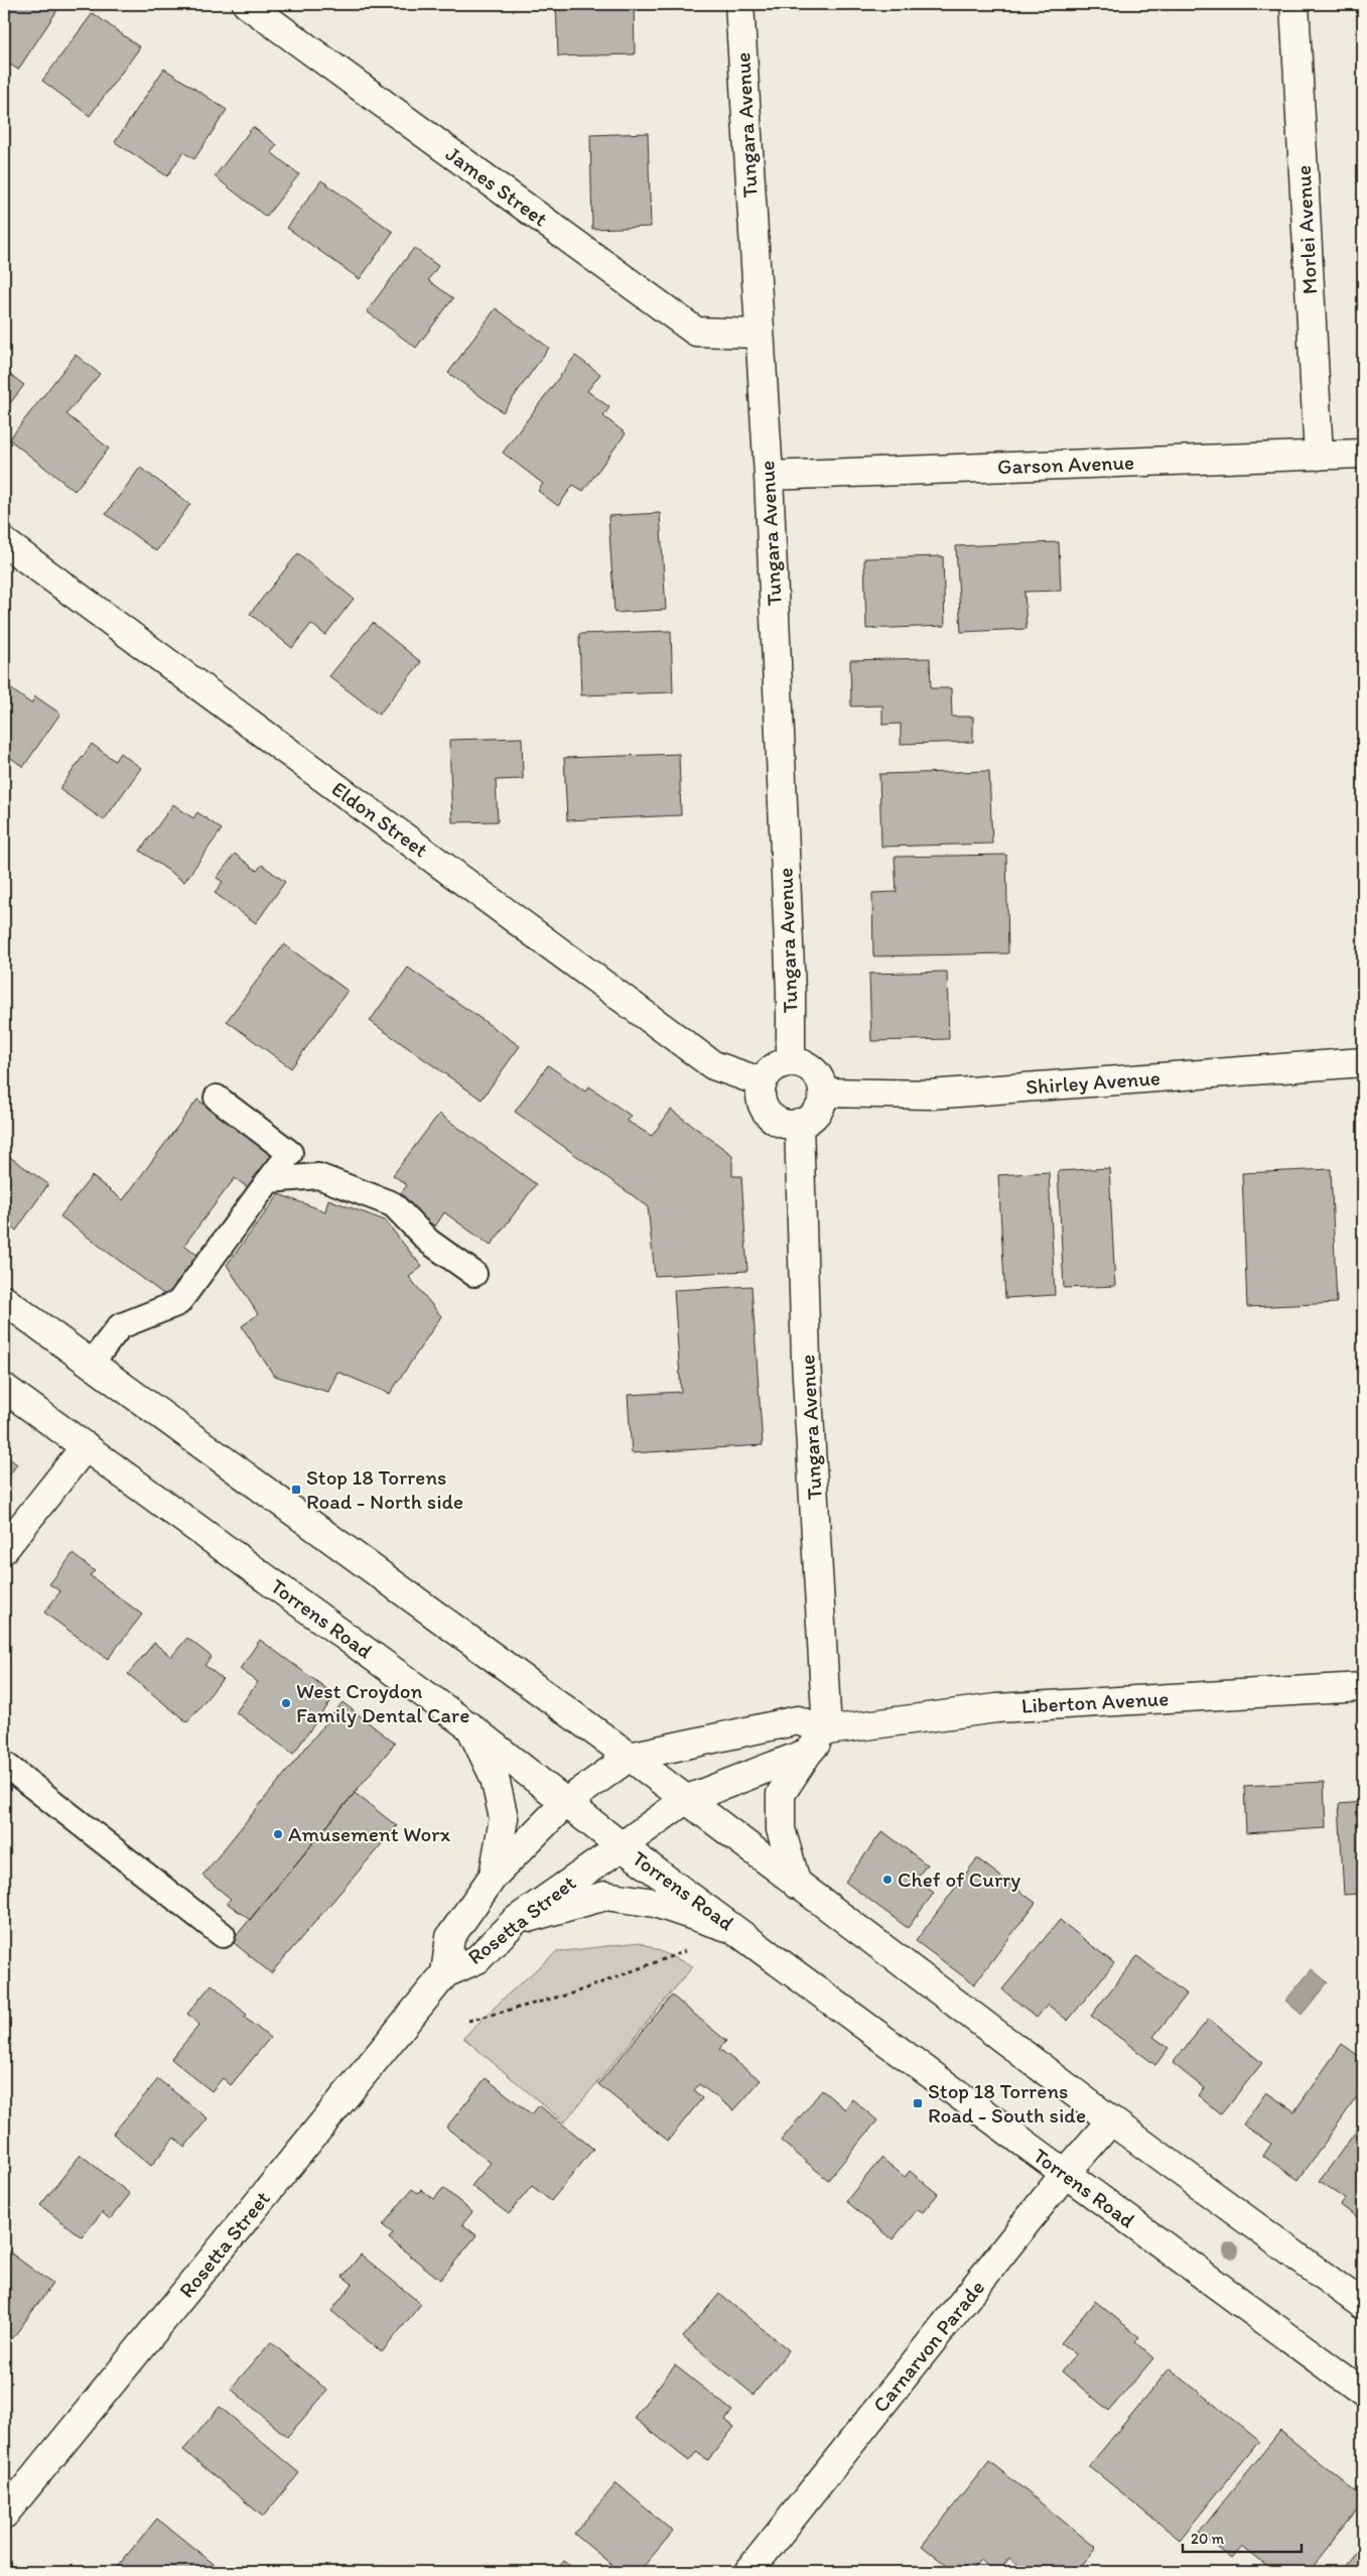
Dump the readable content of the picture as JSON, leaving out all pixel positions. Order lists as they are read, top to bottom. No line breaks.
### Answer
{"streets":{"street":["Tungara Avenue","James Street","Morlei Avenue","Garson Avenue","Eldon Street","Shirley Avenue","Torrens Road","Liberton Avenue","Rosetta Street","Carnarvon Parade"]},"crossings":[["Tungara Avenue","James Street"],["Tungara Avenue","Garson Avenue"],["Tungara Avenue","Eldon Street"],["Tungara Avenue","Shirley Avenue"],["Tungara Avenue","Liberton Avenue"],["Morlei Avenue","Garson Avenue"],["Eldon Street","Shirley Avenue"],["Torrens Road","Rosetta Street"],["Torrens Road","Carnarvon Parade"],["Liberton Avenue","Rosetta Street"]],"places":{"transit":["Stop 18 Torrens Road - North side","Stop 18 Torrens Road - South side"],"other":["West Croydon Family Dental Care","Amusement Worx","Chef of Curry"]},"scale_bar":"20 m"}
